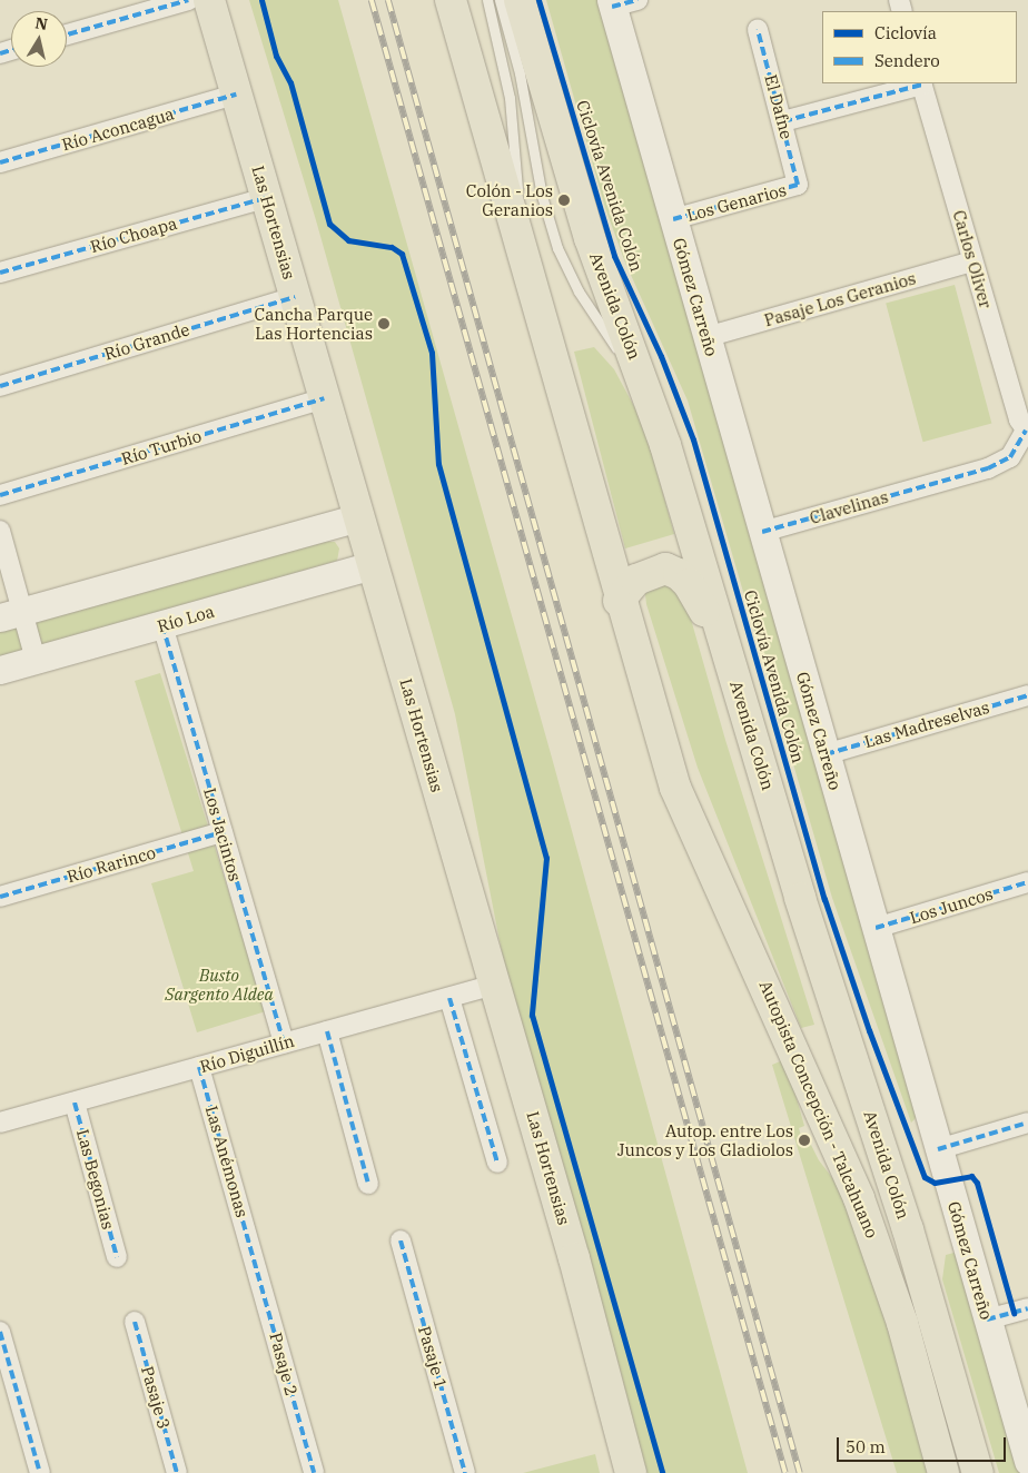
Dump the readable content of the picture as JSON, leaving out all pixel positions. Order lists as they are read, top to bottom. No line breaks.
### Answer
{"streets":{"main road":["Las Hortensias","Avenida Colón","Autopista Concepción - Talcahuano"],"street":["El Dafne","Río Aconcagua","Los Genarios","Río Choapa","Carlos Oliver","Gómez Carreño","Pasaje Los Geranios","Río Grande","Río Turbio","Clavelinas","Río Loa","Las Madreselvas","Los Jacintos","Río Rarinco","Los Juncos","Río Diguillín","Las Anémonas","Las Begonias","Pasaje 1","Pasaje 2","Pasaje 3"],"cycle path":["Ciclovía Avenida Colón"]},"crossings":[["El Dafne","Los Genarios"],["Río Aconcagua","Las Hortensias"],["Los Genarios","Gómez Carreño"],["Las Hortensias","Río Choapa"],["Las Hortensias","Río Grande"],["Las Hortensias","Río Turbio"],["Las Hortensias","Río Loa"],["Las Hortensias","Río Diguillín"],["Carlos Oliver","Pasaje Los Geranios"],["Carlos Oliver","Clavelinas"],["Gómez Carreño","Pasaje Los Geranios"],["Gómez Carreño","Clavelinas"],["Gómez Carreño","Las Madreselvas"],["Gómez Carreño","Los Juncos"],["Río Loa","Los Jacintos"],["Los Jacintos","Río Rarinco"],["Los Jacintos","Río Diguillín"],["Río Diguillín","Las Anémonas"],["Río Diguillín","Las Begonias"],["Las Anémonas","Pasaje 2"]],"parks":["Busto Sargento Aldea"],"places":["Colón - Los Geranios","Cancha Parque Las Hortencias","Autop. entre Los Juncos y Los Gladiolos"],"legend":["Ciclovía","Sendero"],"scale_bar":"50 m","north":"top"}
